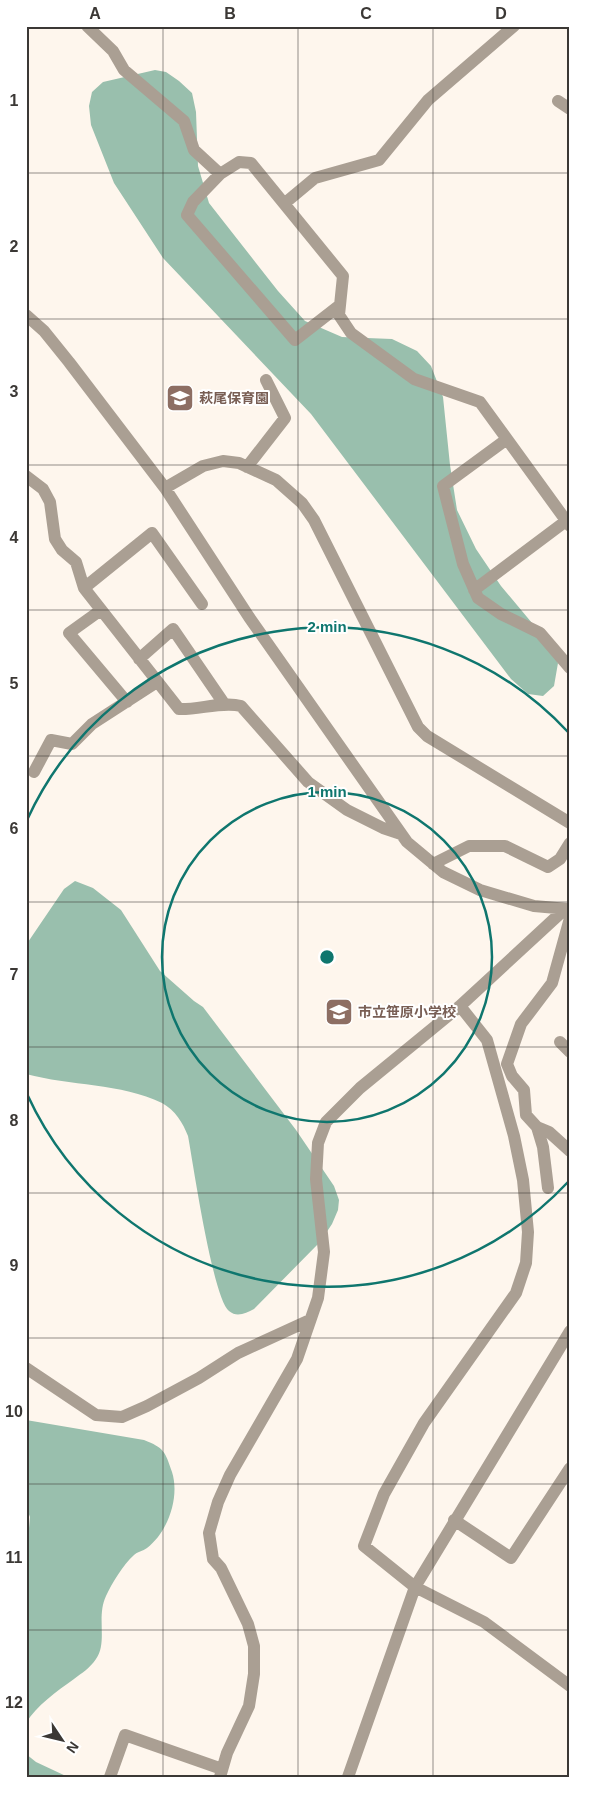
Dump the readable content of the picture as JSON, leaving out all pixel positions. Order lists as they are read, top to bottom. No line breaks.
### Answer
{"places":{"school or university":["萩尾保育園","市立笹原小学校"]},"north":"bottom right","grid":{"columns":["A","B","C","D"],"rows":["1","2","3","4","5","6","7","8","9","10","11","12"]},"rings":["2 min","1 min"]}
